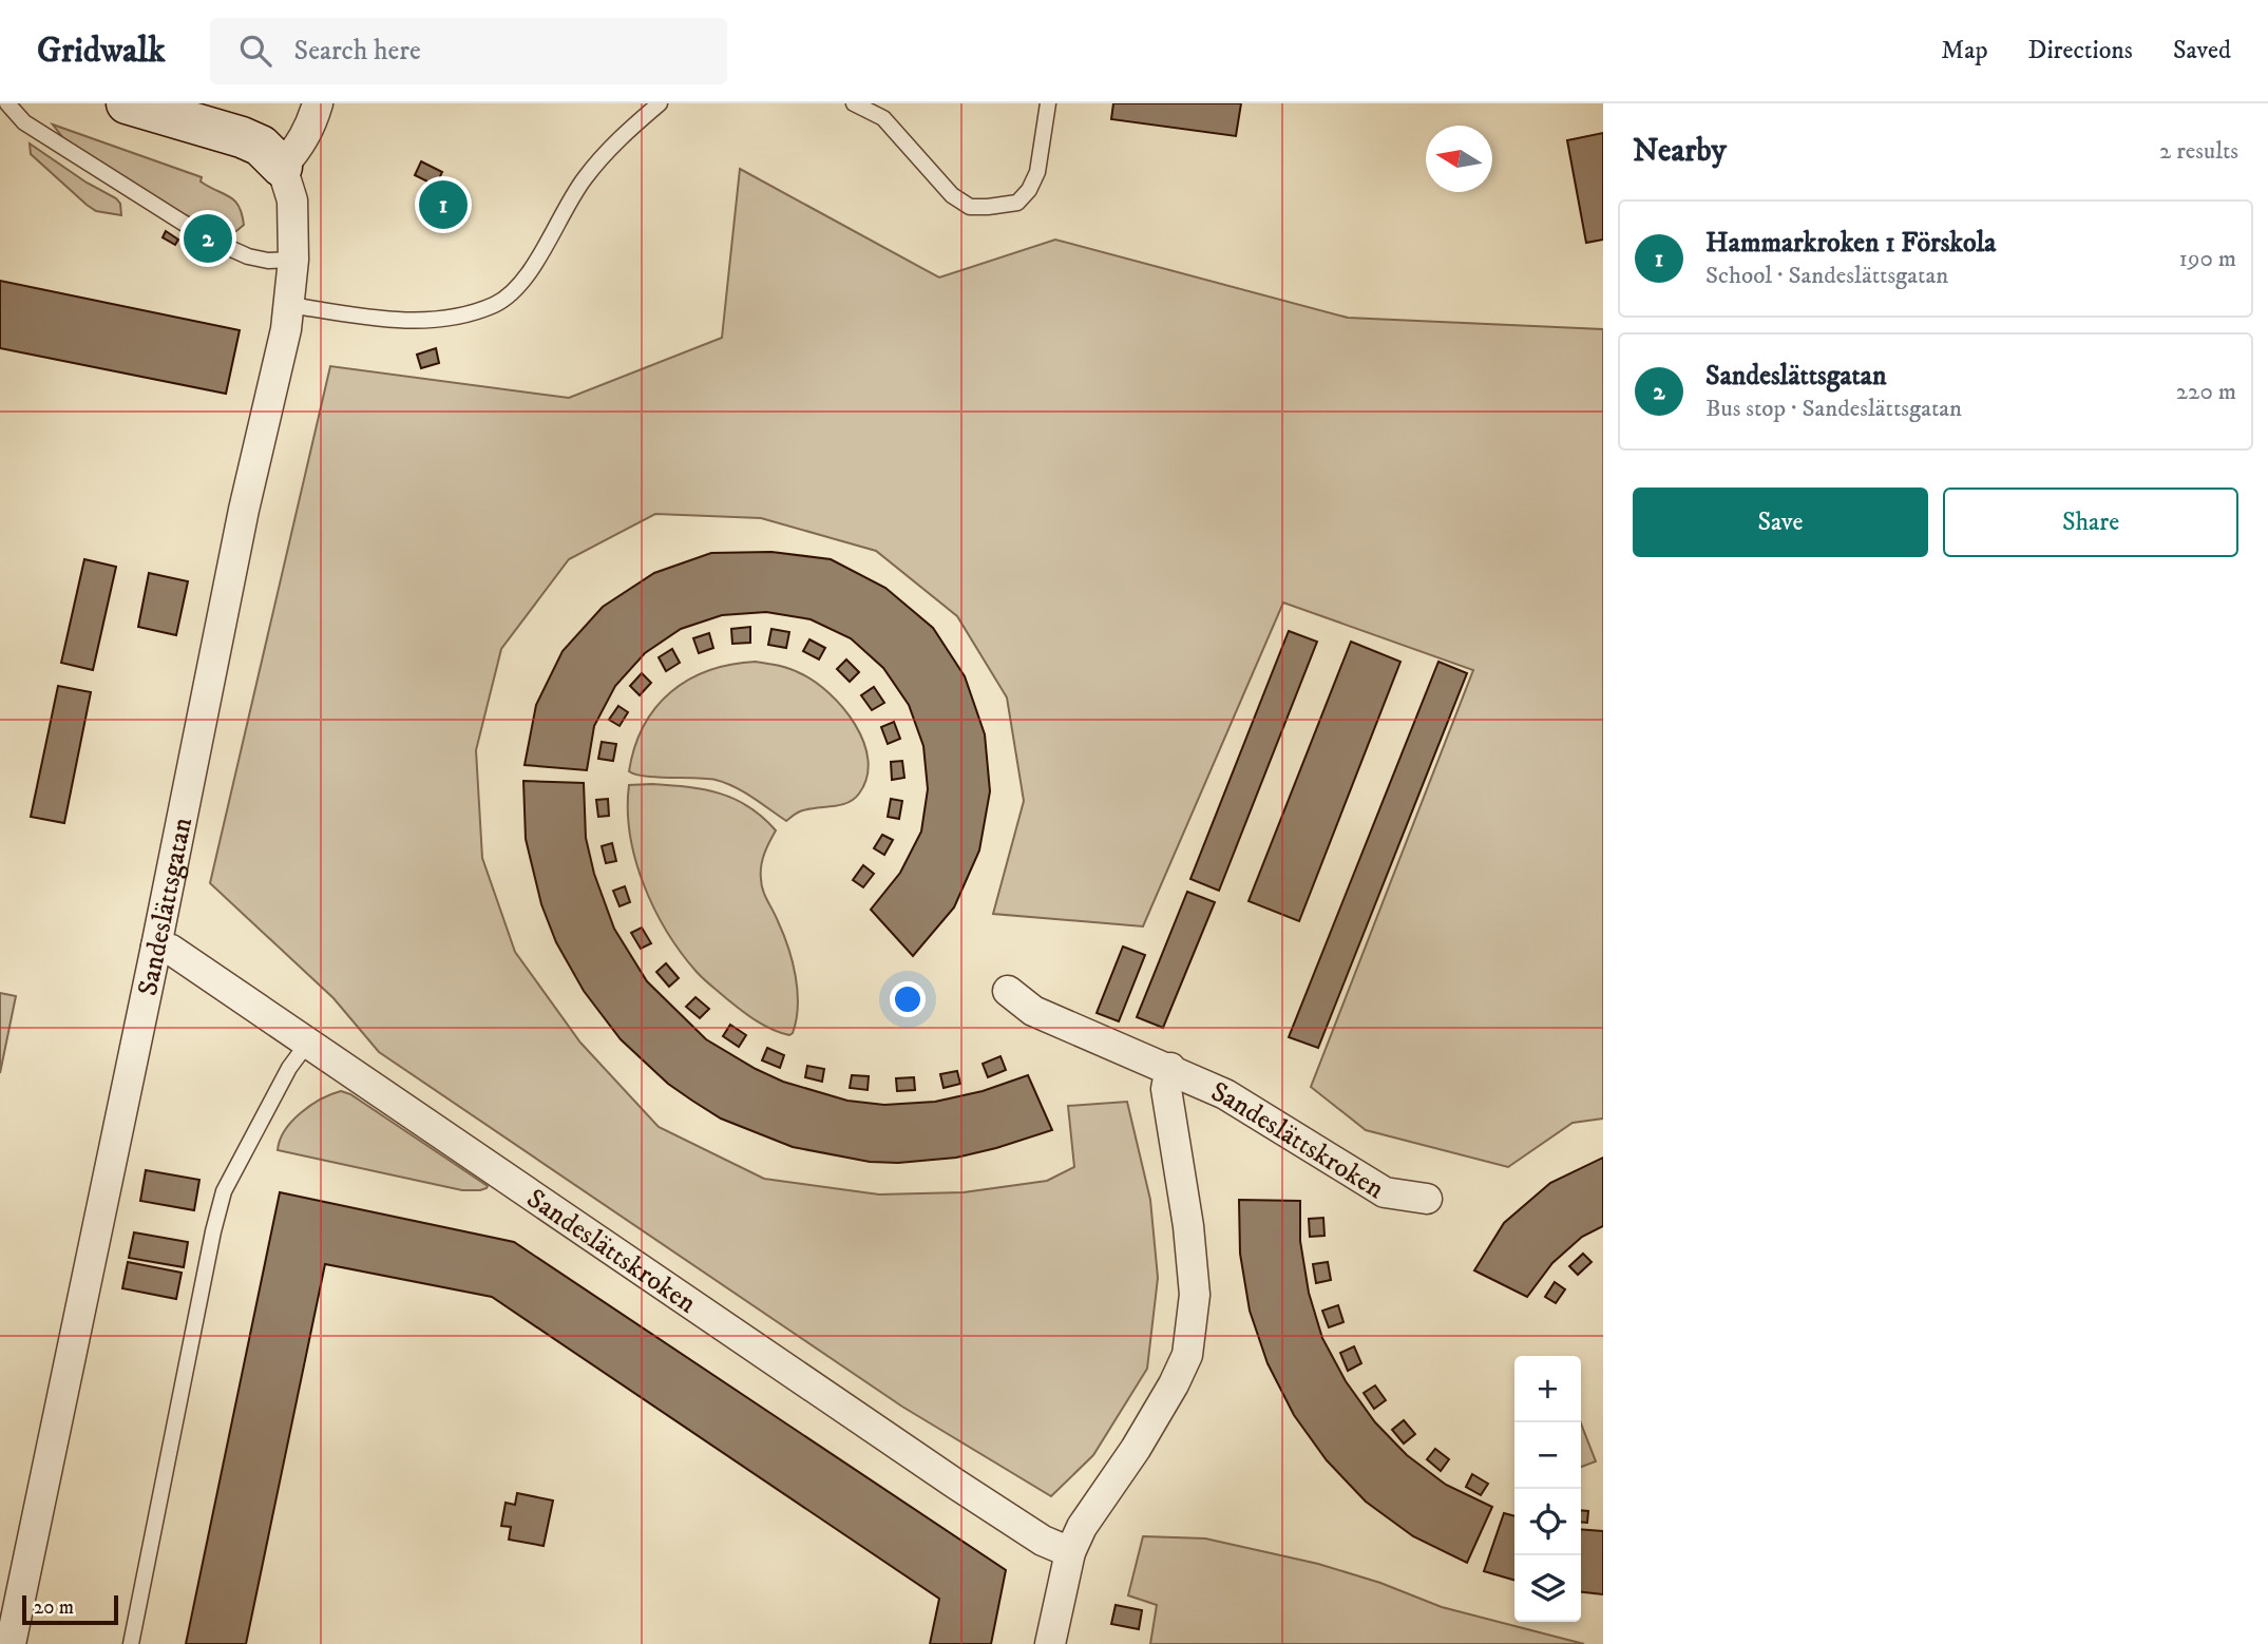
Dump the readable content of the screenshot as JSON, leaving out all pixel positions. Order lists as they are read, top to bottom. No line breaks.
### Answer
{"streets":{"street":["Sandeslättsgatan","Sandeslättskroken"]},"crossings":[["Sandeslättsgatan","Sandeslättskroken"]],"scale_bar":"20 m","north":"left","page":{"header":"Gridwalk","search":"Search here","nav":["Map","Directions","Saved"],"heading":["Nearby","2 results"],"pins":["1","2"],"list":[{"mark":"1","name":"Hammarkroken 1 Förskola","note":"School · Sandeslättsgatan","value":"190 m"},{"mark":"2","name":"Sandeslättsgatan","note":"Bus stop · Sandeslättsgatan","value":"220 m"}],"buttons":["Save","Share"],"map_buttons":["+","−"],"scale":"20 m"}}
